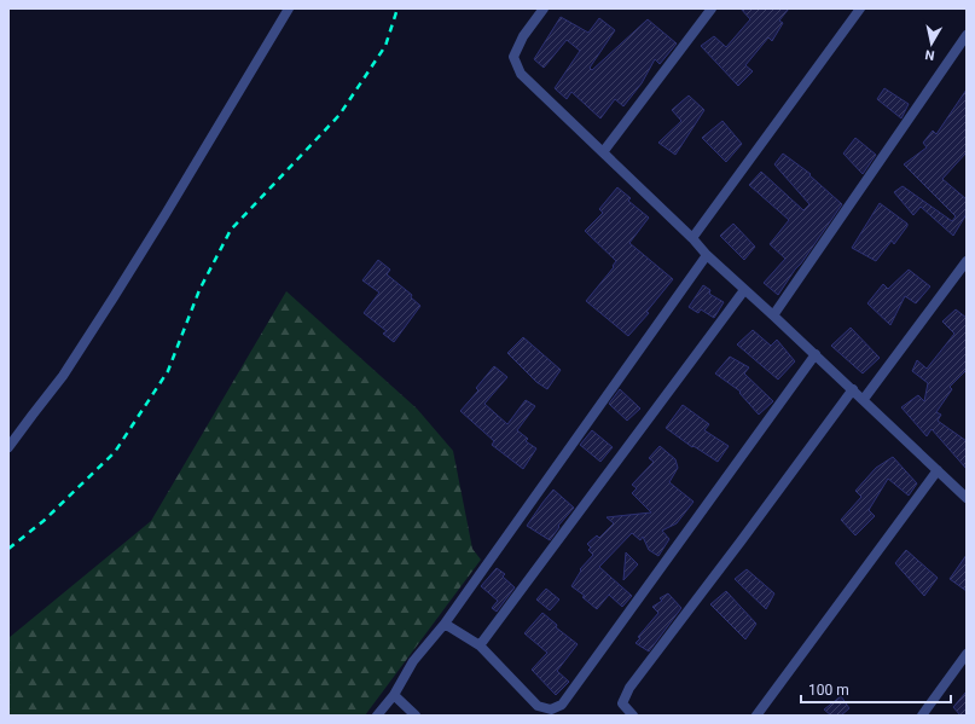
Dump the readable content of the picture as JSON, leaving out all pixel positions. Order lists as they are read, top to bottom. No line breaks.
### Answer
{"scale_bar":"100 m","north":"bottom"}
